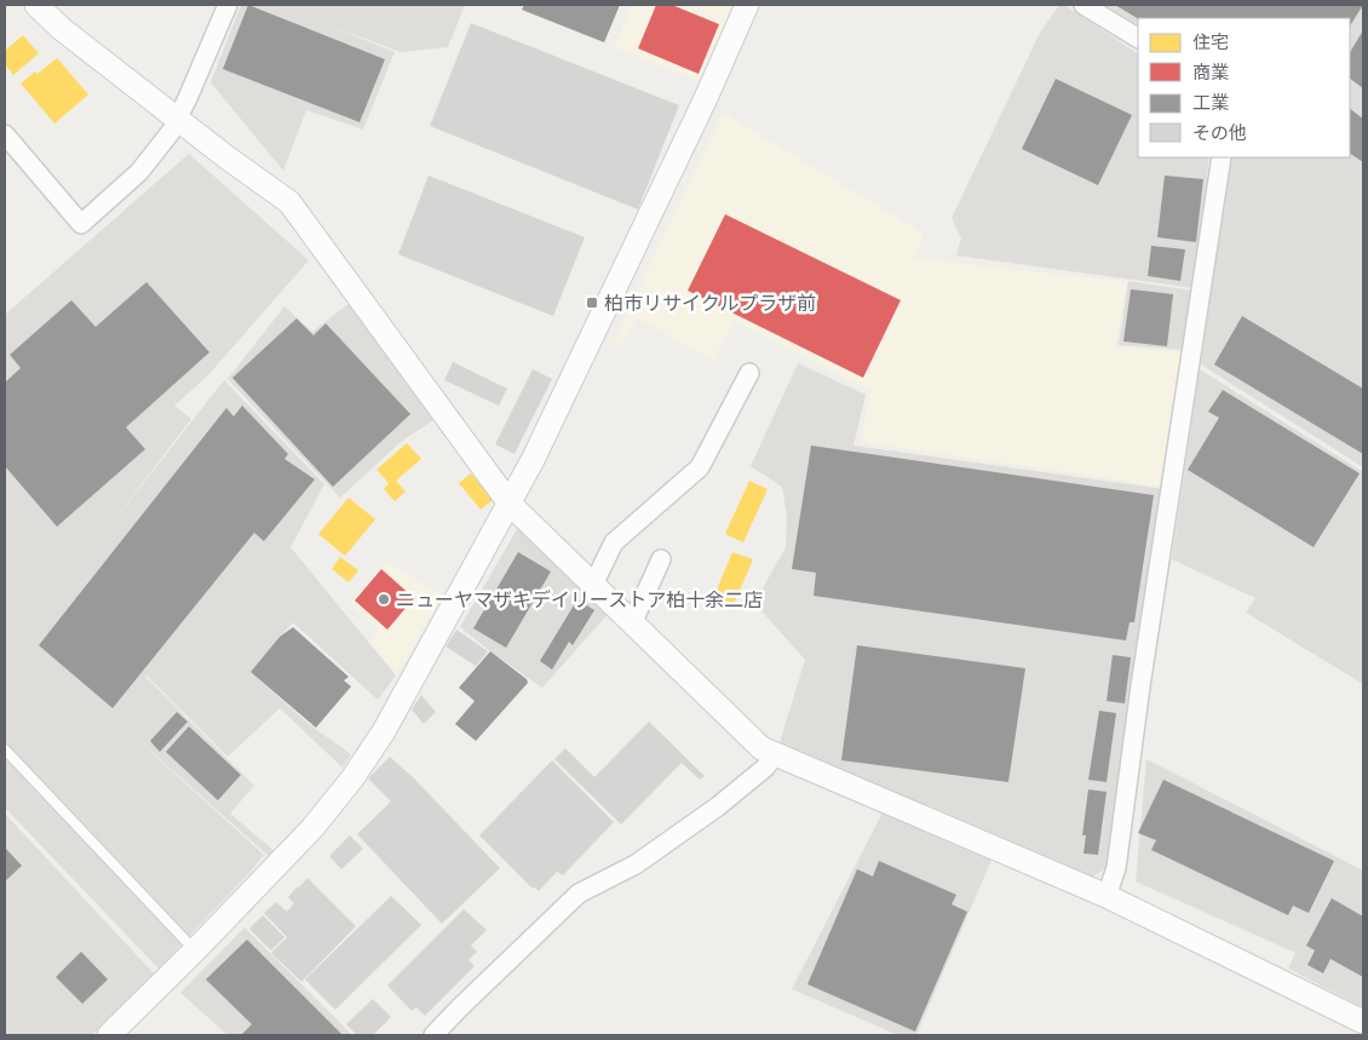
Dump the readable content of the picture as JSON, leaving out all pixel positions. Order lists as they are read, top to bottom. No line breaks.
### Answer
{"places":{"transit":["柏市リサイクルプラザ前"],"other":["ニューヤマザキデイリーストア柏十余二店"]},"legend":["住宅","商業","工業","その他"]}
